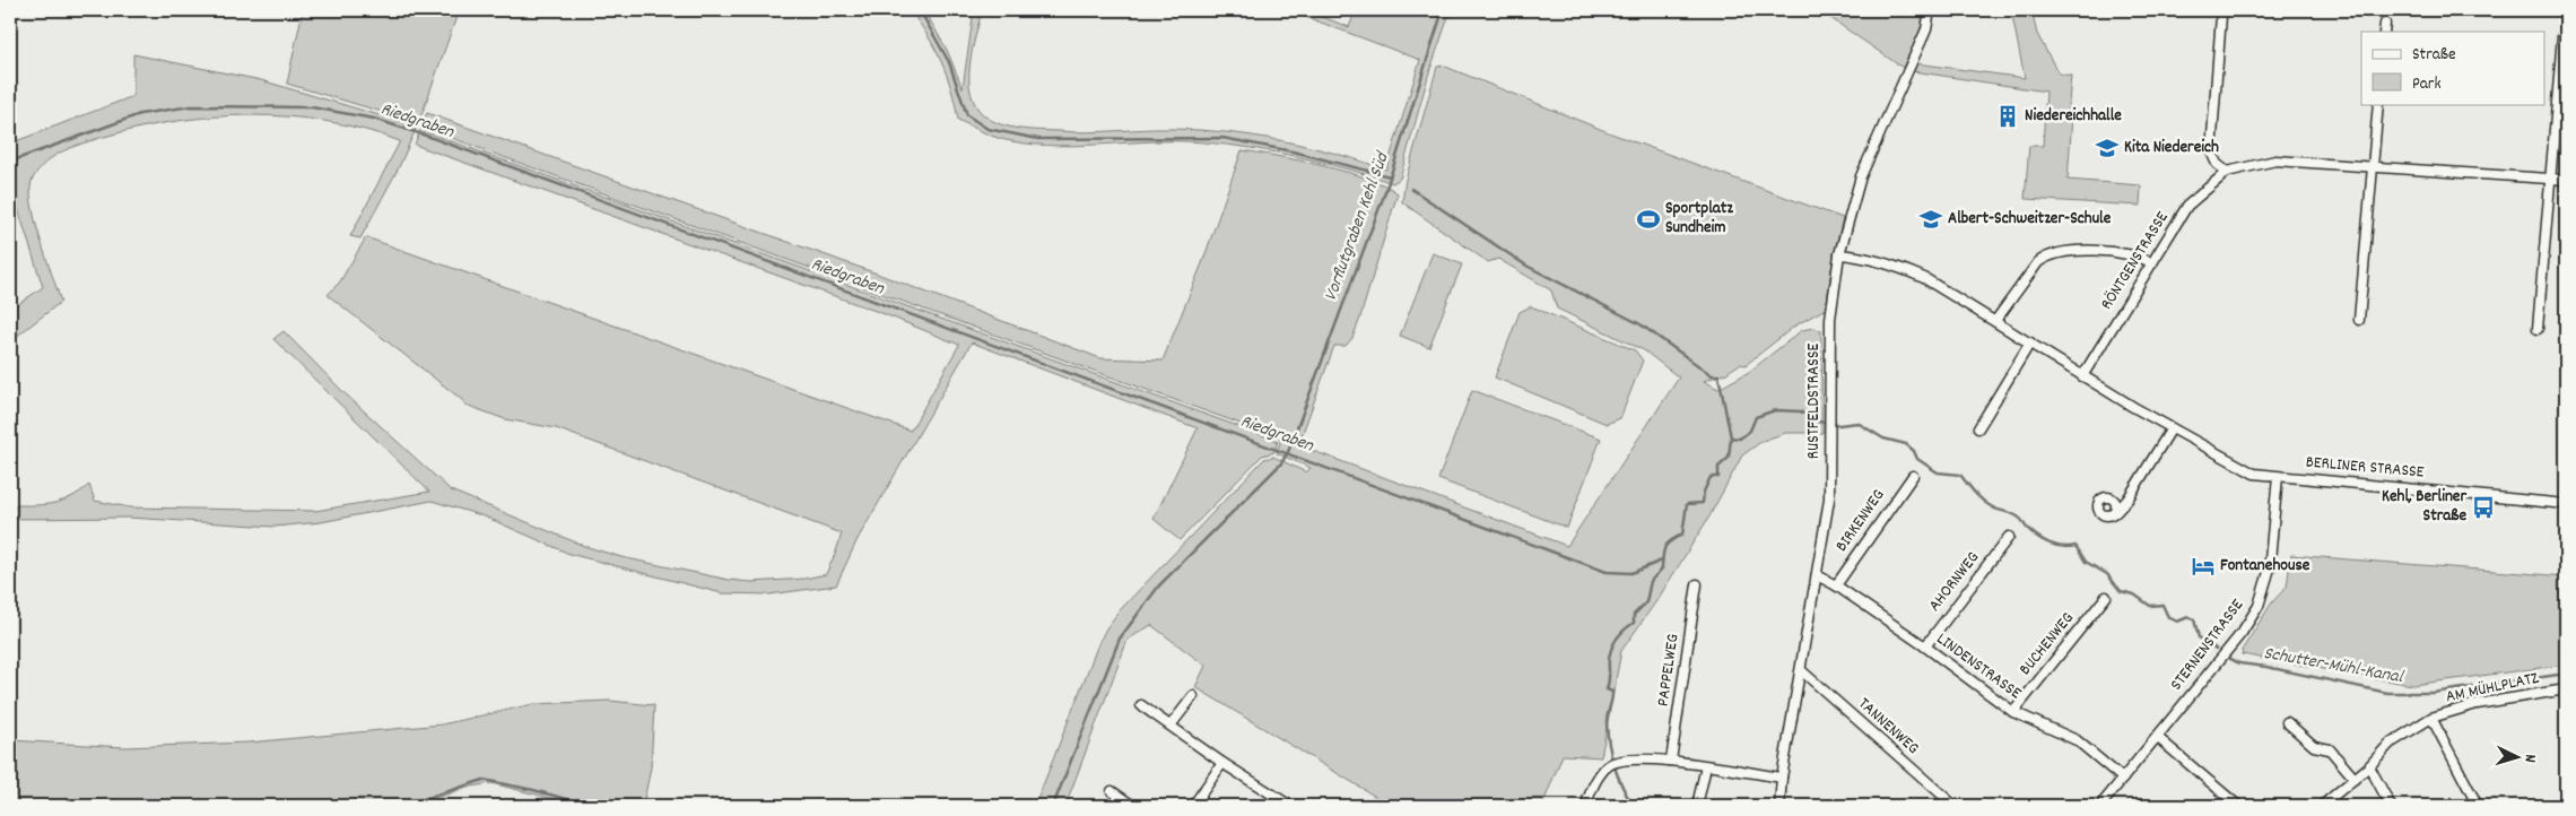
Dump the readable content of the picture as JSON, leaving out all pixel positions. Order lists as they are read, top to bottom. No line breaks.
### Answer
{"streets":{"street":["RÖNTGENSTRASSE","RUSTFELDSTRASSE","BERLINER STRASSE","BIRKENWEG","AHORNWEG","BUCHENWEG","STERNENSTRASSE","LINDENSTRASSE","PAPPELWEG","AM MÜHLPLATZ","TANNENWEG"]},"crossings":[["RÖNTGENSTRASSE","BERLINER STRASSE"],["RUSTFELDSTRASSE","BERLINER STRASSE"],["RUSTFELDSTRASSE","LINDENSTRASSE"],["RUSTFELDSTRASSE","TANNENWEG"],["BERLINER STRASSE","STERNENSTRASSE"],["BIRKENWEG","LINDENSTRASSE"],["AHORNWEG","LINDENSTRASSE"],["BUCHENWEG","LINDENSTRASSE"],["STERNENSTRASSE","LINDENSTRASSE"]],"water":["Riedgraben","Vorflutgraben Kehl Süd","Schutter-Mühl-Kanal"],"places":{"building":["Niedereichhalle"],"school or university":["Kita Niedereich","Albert-Schweitzer-Schule"],"sports":["Sportplatz Sundheim"],"bus stop":["Kehl, Berliner Straße"],"hotel":["Fontanehouse"]},"legend":["Straße","Park"],"north":"right"}
